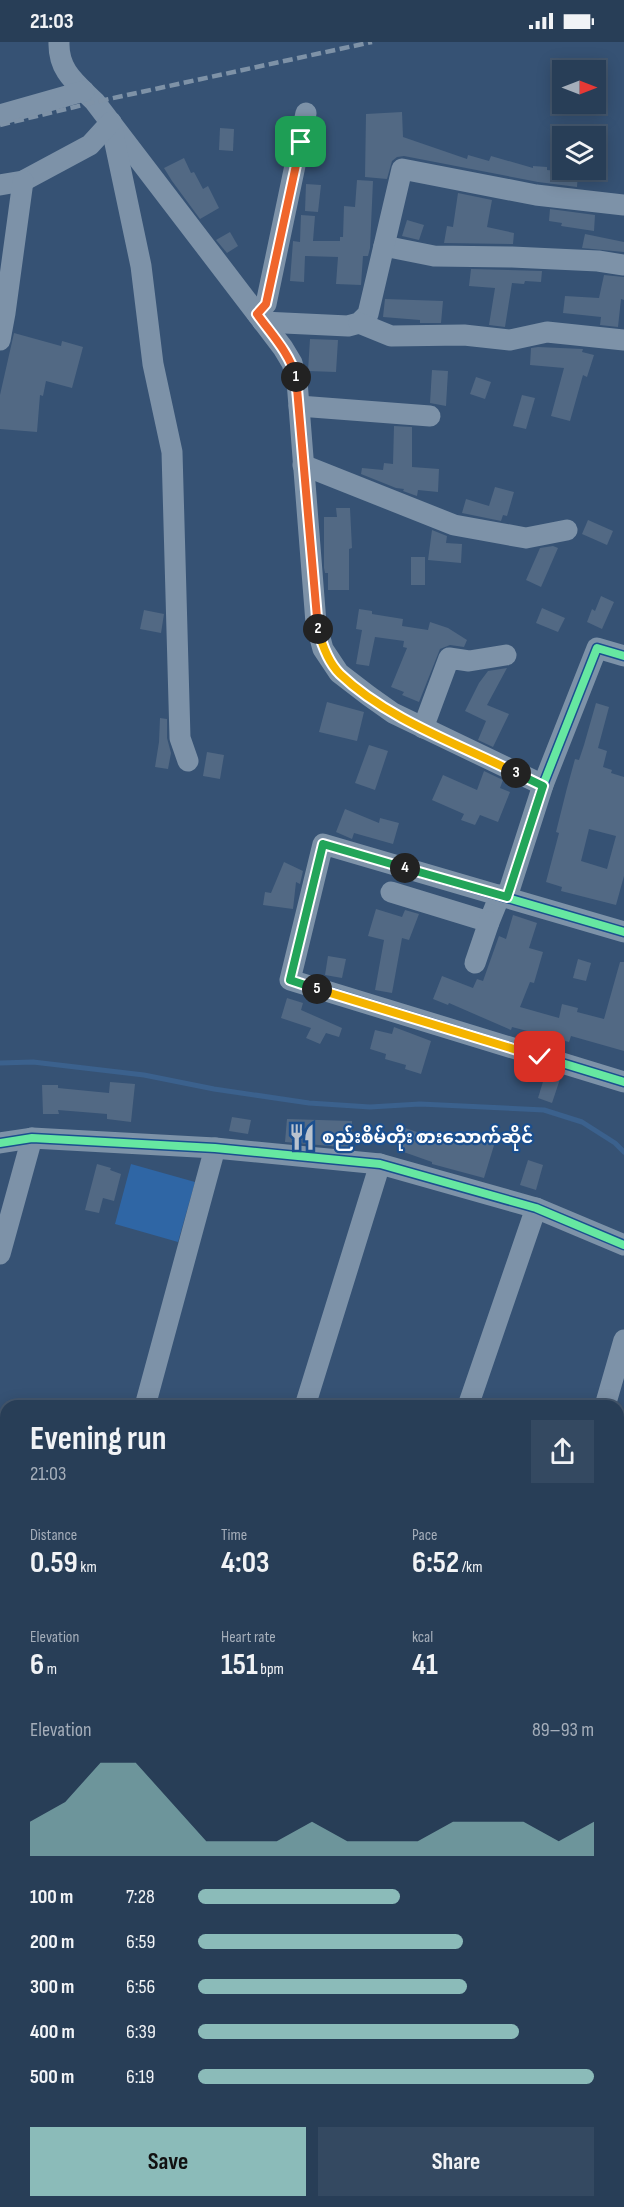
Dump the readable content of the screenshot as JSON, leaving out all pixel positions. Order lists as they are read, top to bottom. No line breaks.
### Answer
{"places":{"restaurant":["စည်းစိမ်တိုး စားသောက်ဆိုင်"]},"north":"right","page":{"status":"21:03","pins":["1","2","3","4","5"],"heading":["Evening run","21:03"],"stats":[["Distance","0.59 km"],["Time","4:03"],["Pace","6:52 /km"],["Elevation","6 m"],["Heart rate","151 bpm"],["kcal","41"]],"chart":["Elevation","89–93 m"],"list":[{"name":"100 m","note":"7:28"},{"name":"200 m","note":"6:59"},{"name":"300 m","note":"6:56"},{"name":"400 m","note":"6:39"},{"name":"500 m","note":"6:19"}],"buttons":["Save","Share"]}}
